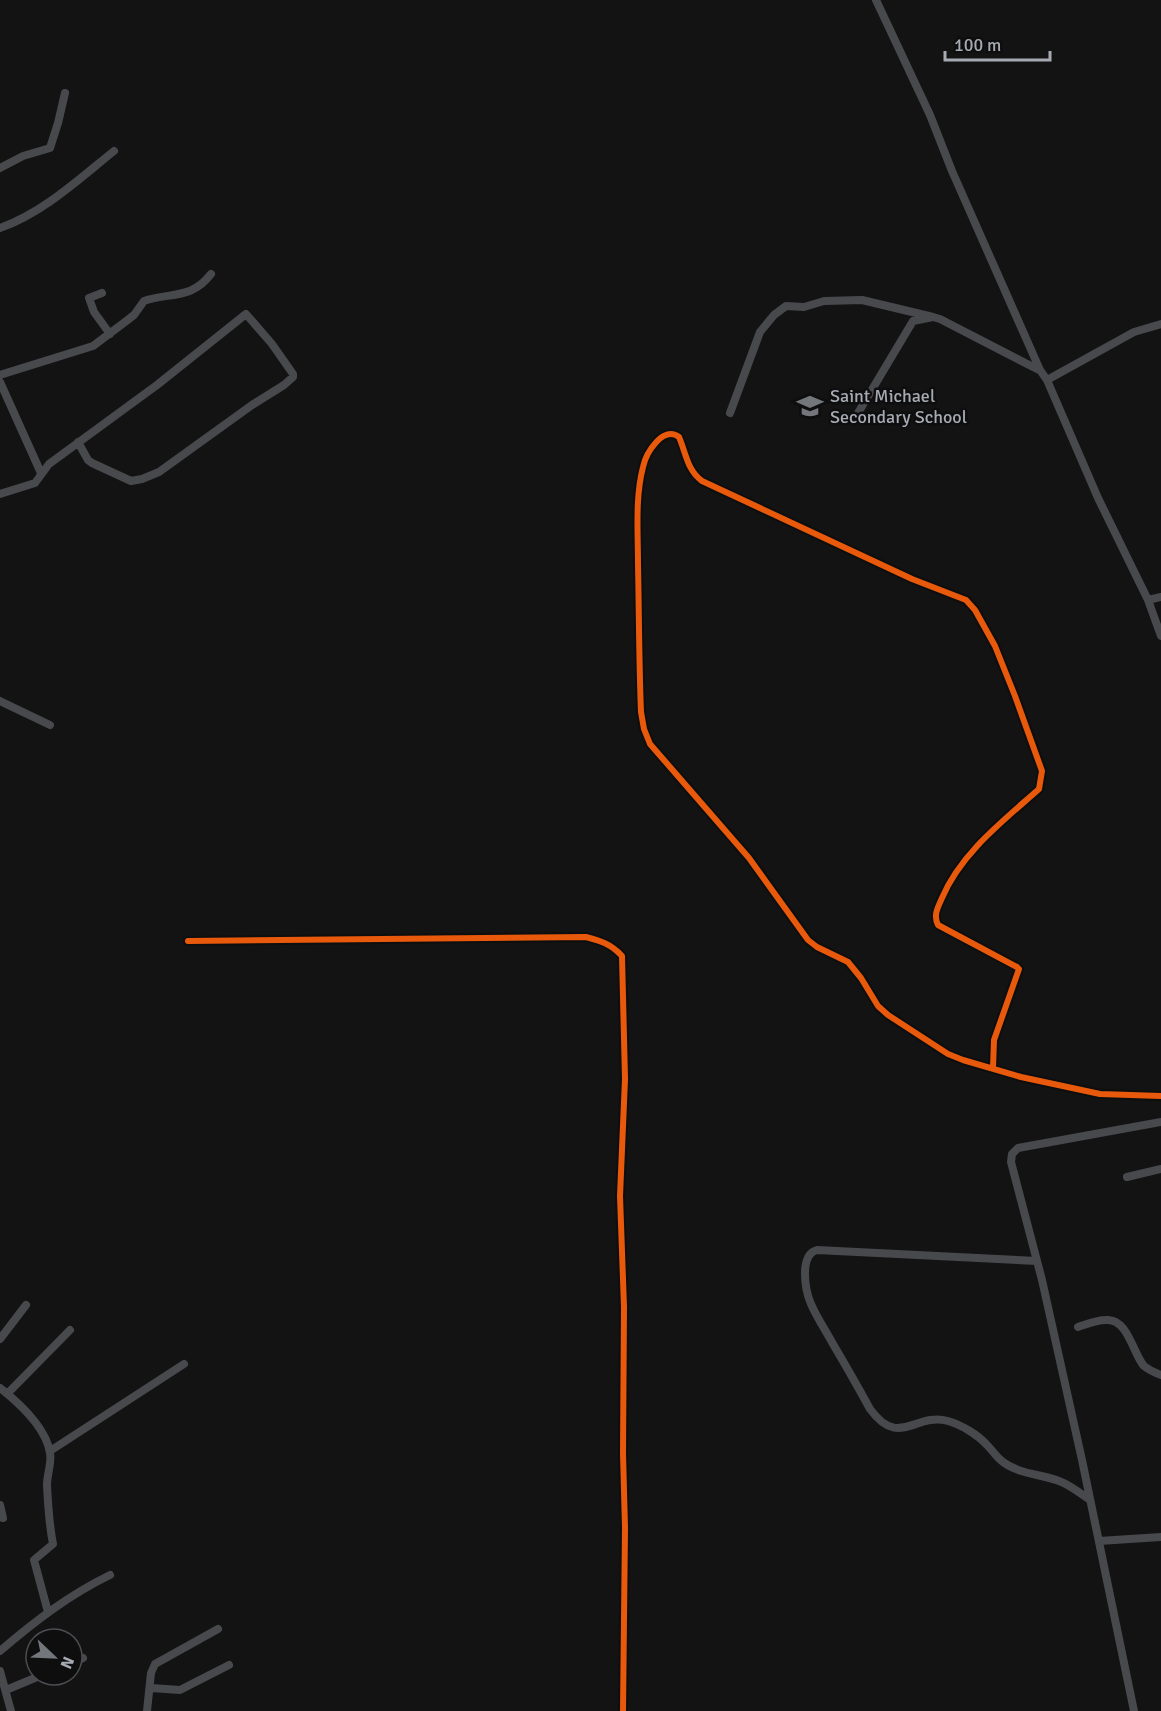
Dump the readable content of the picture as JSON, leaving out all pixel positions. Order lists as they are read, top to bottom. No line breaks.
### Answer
{"places":{"school or university":["Saint Michael Secondary School"]},"scale_bar":"100 m","north":"bottom right"}
